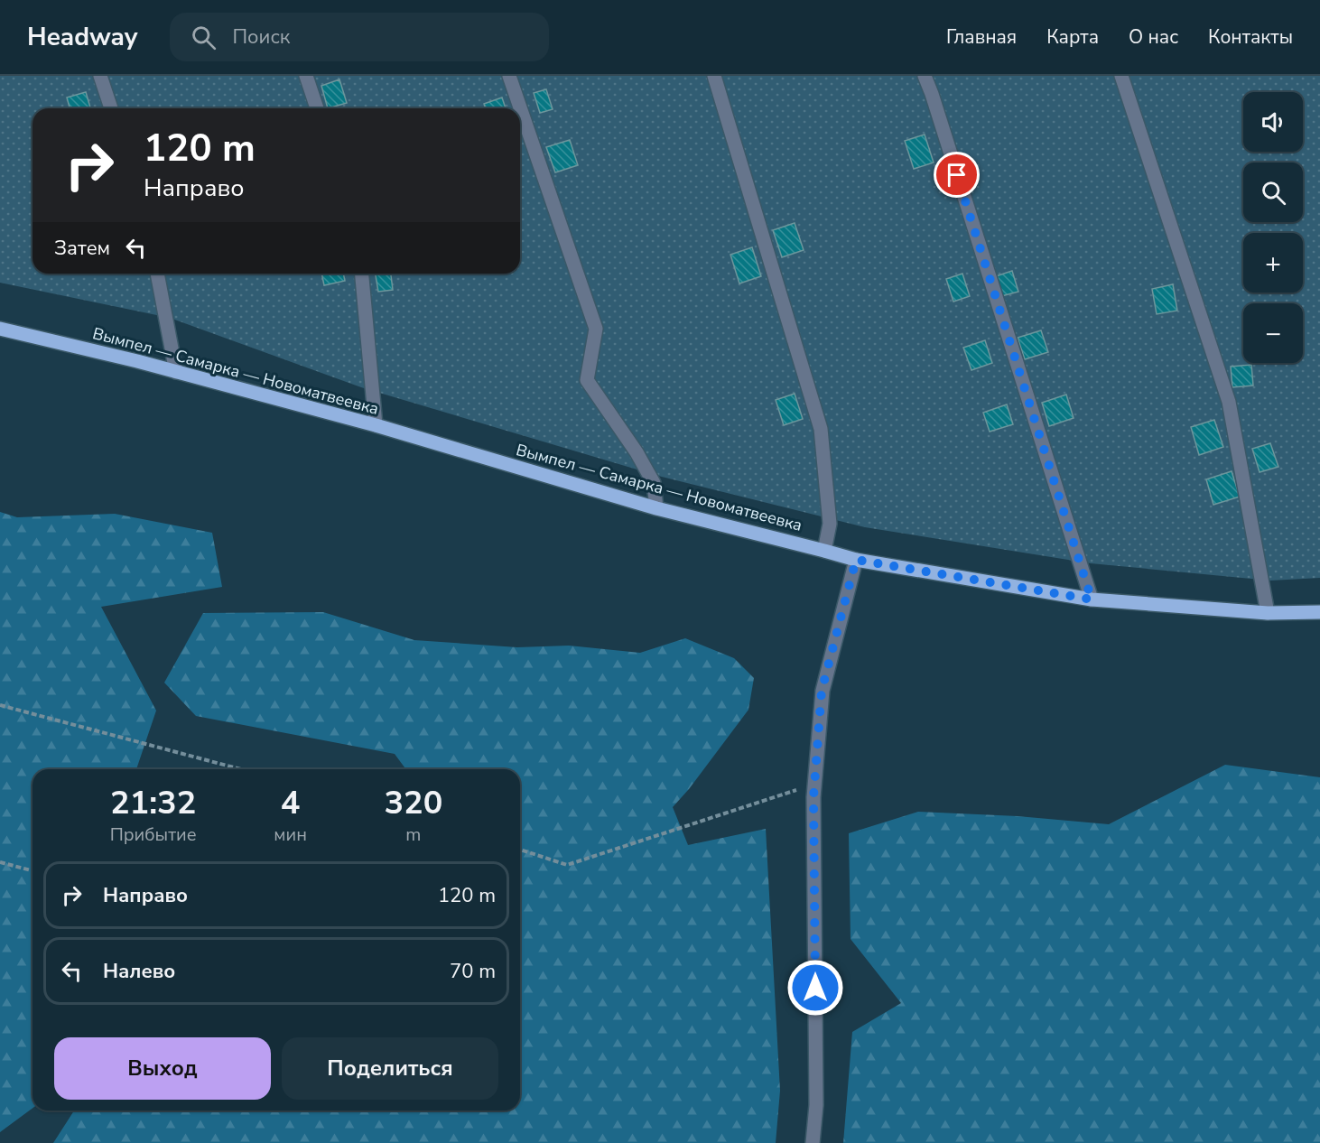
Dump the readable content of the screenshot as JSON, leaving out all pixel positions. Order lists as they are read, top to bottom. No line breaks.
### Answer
{"streets":{"main road":["Вымпел — Самарка — Новоматвеевка"]},"page":{"header":"Headway","search":"Поиск","nav":["Главная","Карта","О нас","Контакты"],"map_buttons":["+","−"],"turn":["120 m","Направо"],"then":"Затем","eta":["21:32","Прибытие","4","мин","320","m"],"list":[{"name":"Направо","value":"120 m"},{"name":"Налево","value":"70 m"}],"buttons":["Выход","Поделиться"]}}
